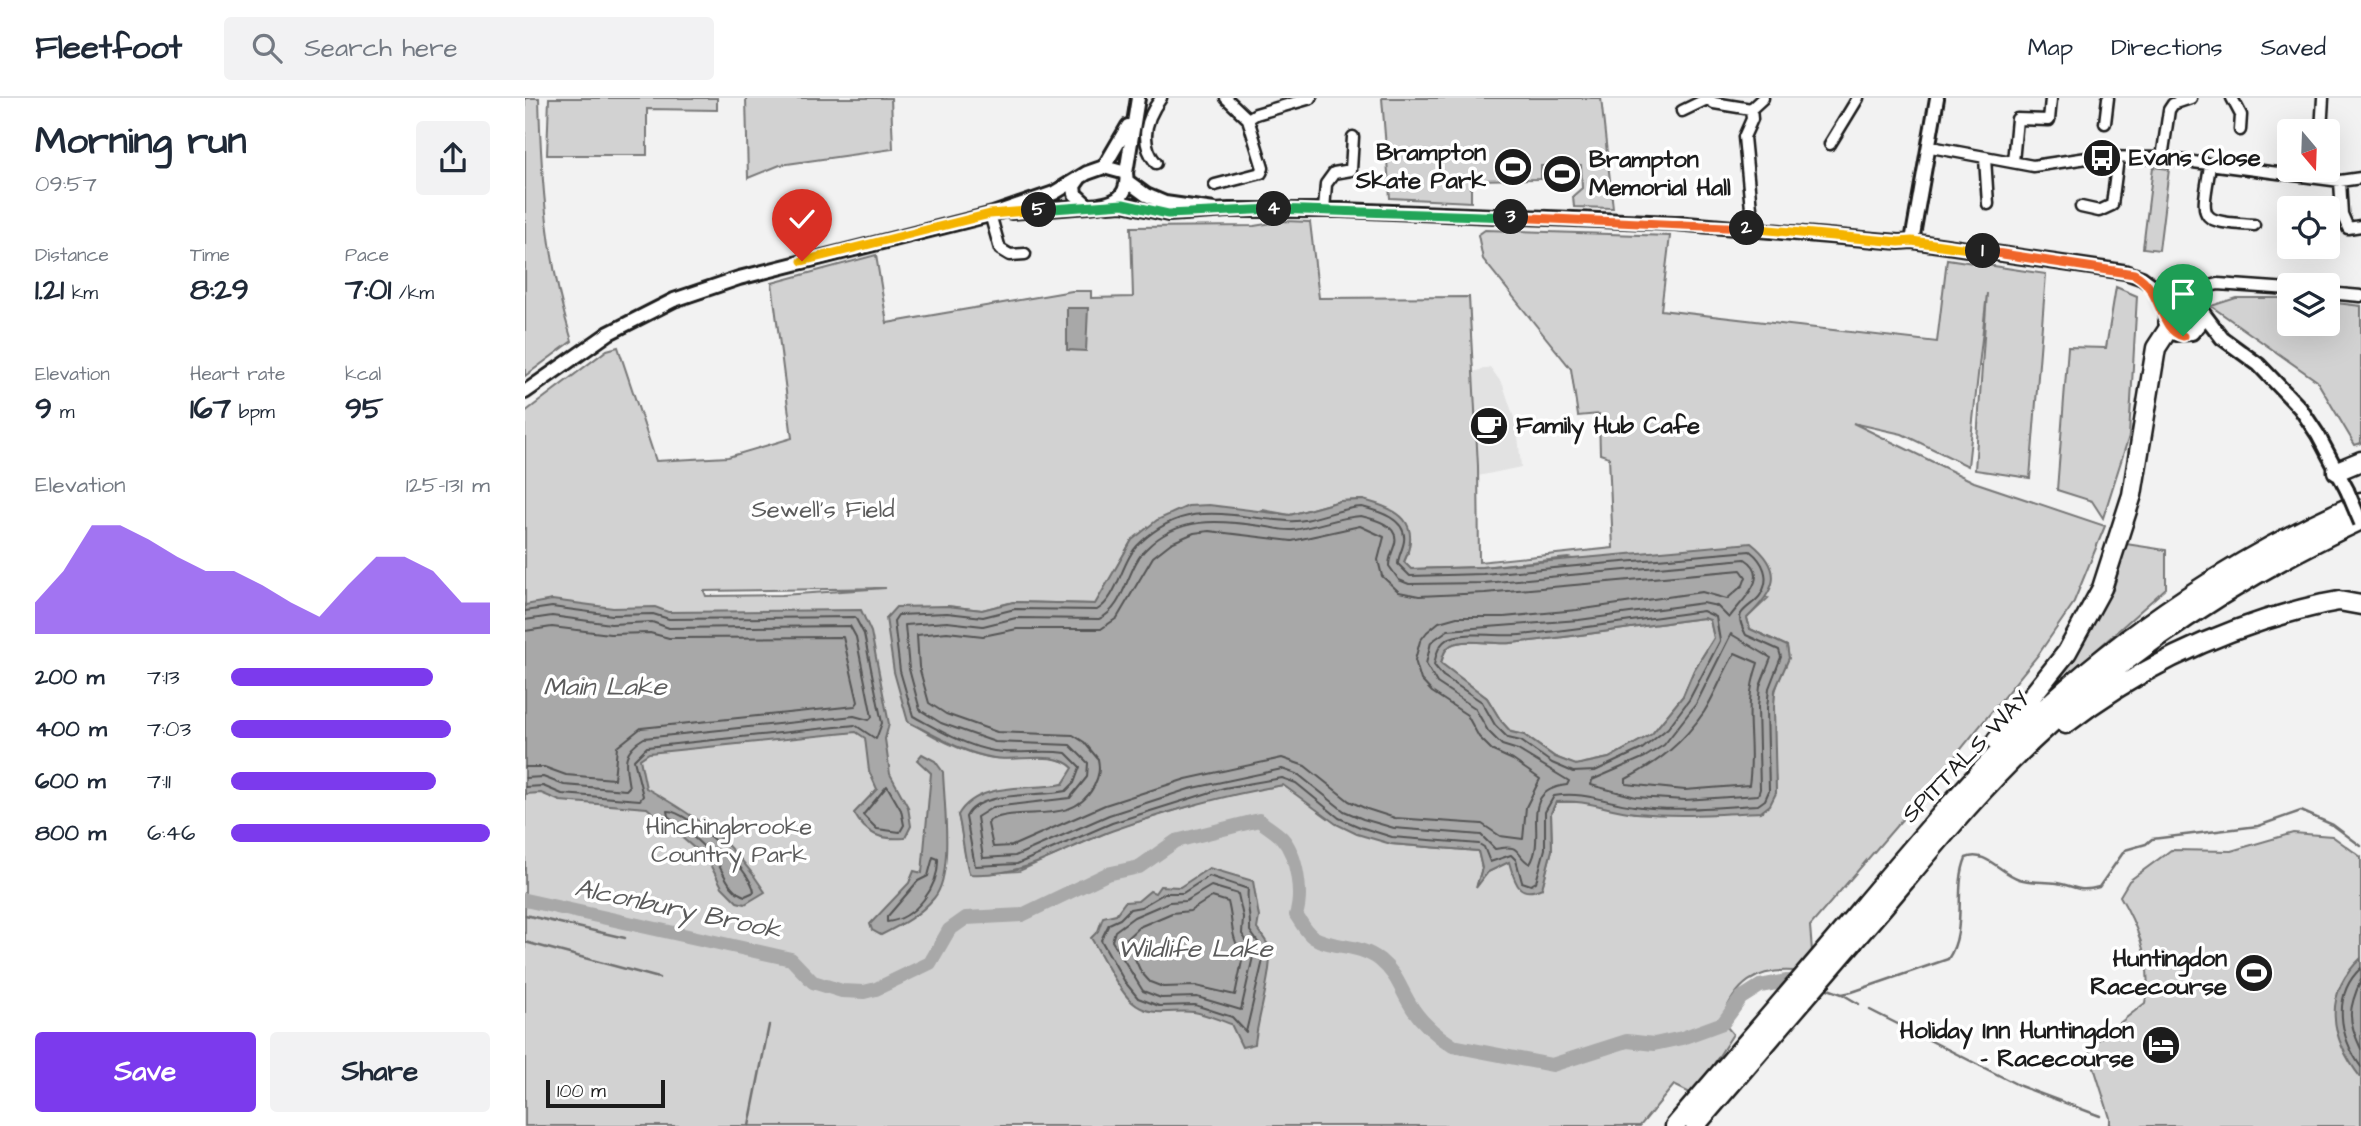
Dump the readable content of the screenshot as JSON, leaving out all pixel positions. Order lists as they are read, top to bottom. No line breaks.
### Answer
{"streets":{"highway":["SPITTALS WAY"]},"water":["Main Lake","Alconbury Brook","Wildlife Lake"],"parks":["Sewell's Field","Hinchingbrooke Country Park"],"places":{"bus stop":["Evans Close"],"sports":["Brampton Skate Park","Brampton Memorial Hall","Huntingdon Racecourse"],"cafe":["Family Hub Cafe"],"hotel":["Holiday Inn Huntingdon - Racecourse"]},"scale_bar":"100 m","north":"bottom","page":{"header":"Fleetfoot","search":"Search here","nav":["Map","Directions","Saved"],"heading":["Morning run","09:57"],"pins":["4","5","3","2","1"],"stats":[["Distance","1.21 km"],["Time","8:29"],["Pace","7:01 /km"],["Elevation","9 m"],["Heart rate","167 bpm"],["kcal","95"]],"chart":["Elevation","125–131 m"],"list":[{"name":"200 m","note":"7:13"},{"name":"400 m","note":"7:03"},{"name":"600 m","note":"7:11"},{"name":"800 m","note":"6:46"}],"buttons":["Save","Share"],"scale":"100 m"}}
